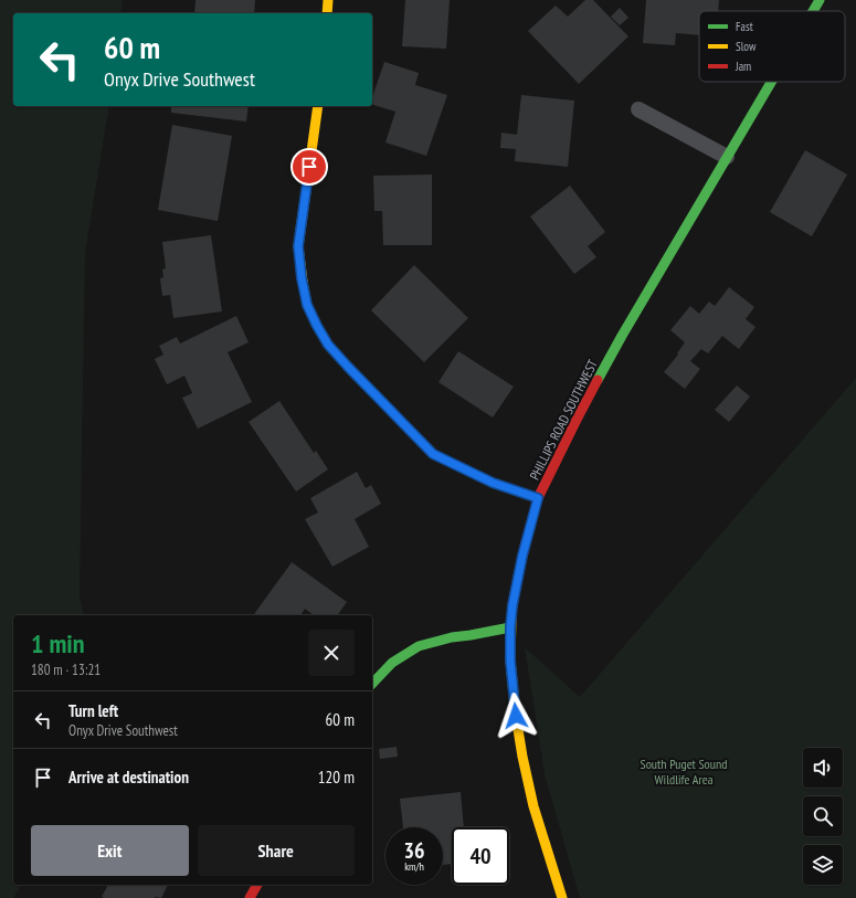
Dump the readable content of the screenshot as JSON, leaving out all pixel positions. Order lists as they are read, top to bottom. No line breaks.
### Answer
{"streets":{"street":["PHILLIPS ROAD SOUTHWEST"]},"parks":["South Puget Sound Wildlife Area"],"legend":["Fast","Slow","Jam"],"page":{"turn":["60 m","Onyx Drive Southwest"],"heading":["1 min","180 m · 13:21"],"list":[{"name":"Turn left","note":"Onyx Drive Southwest","value":"60 m"},{"name":"Arrive at destination","value":"120 m"}],"buttons":["Exit","Share"],"speed":"36 km/h","limit":"40"}}
